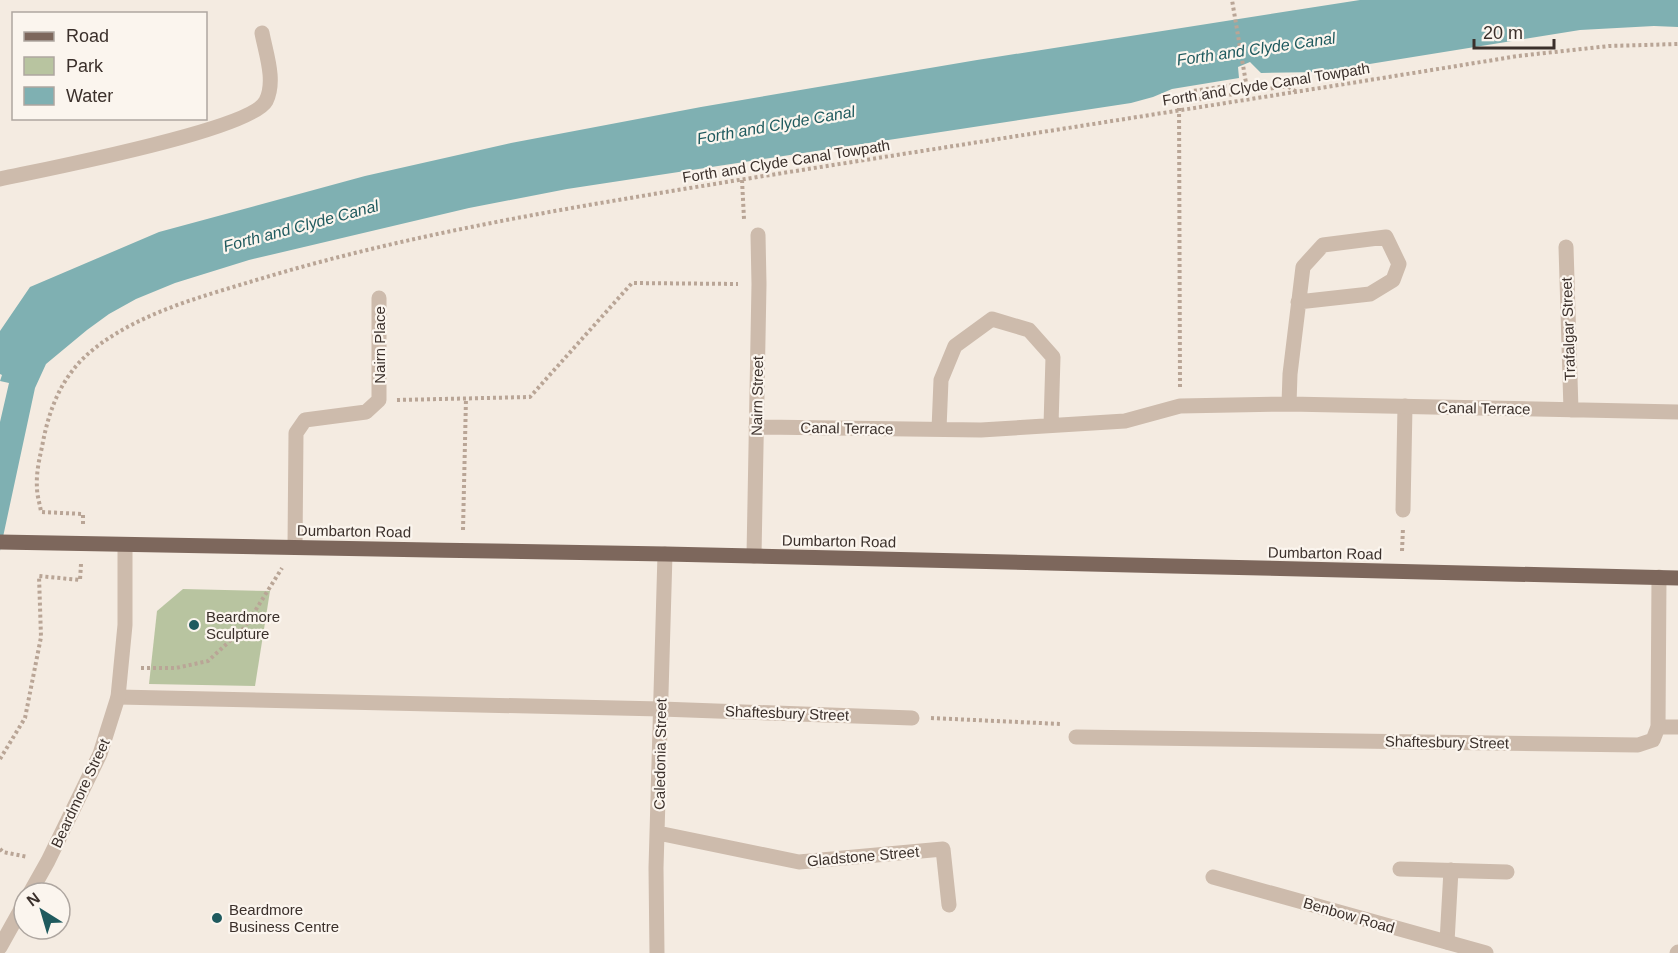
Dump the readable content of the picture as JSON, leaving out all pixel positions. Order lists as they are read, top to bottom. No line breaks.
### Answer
{"streets":{"main road":["Dumbarton Road"],"street":["Trafalgar Street","Nairn Place","Nairn Street","Canal Terrace","Shaftesbury Street","Caledonia Street","Beardmore Street","Gladstone Street","Benbow Road"],"path":["Forth and Clyde Canal Towpath"]},"crossings":[["Trafalgar Street","Canal Terrace"],["Nairn Place","Dumbarton Road"],["Nairn Street","Canal Terrace"],["Nairn Street","Dumbarton Road"],["Dumbarton Road","Caledonia Street"],["Dumbarton Road","Beardmore Street"],["Shaftesbury Street","Caledonia Street"],["Shaftesbury Street","Beardmore Street"],["Caledonia Street","Gladstone Street"]],"water":["Forth and Clyde Canal"],"places":["Beardmore Sculpture","Beardmore Business Centre"],"legend":["Road","Park","Water"],"scale_bar":"20 m","north":"top left"}
